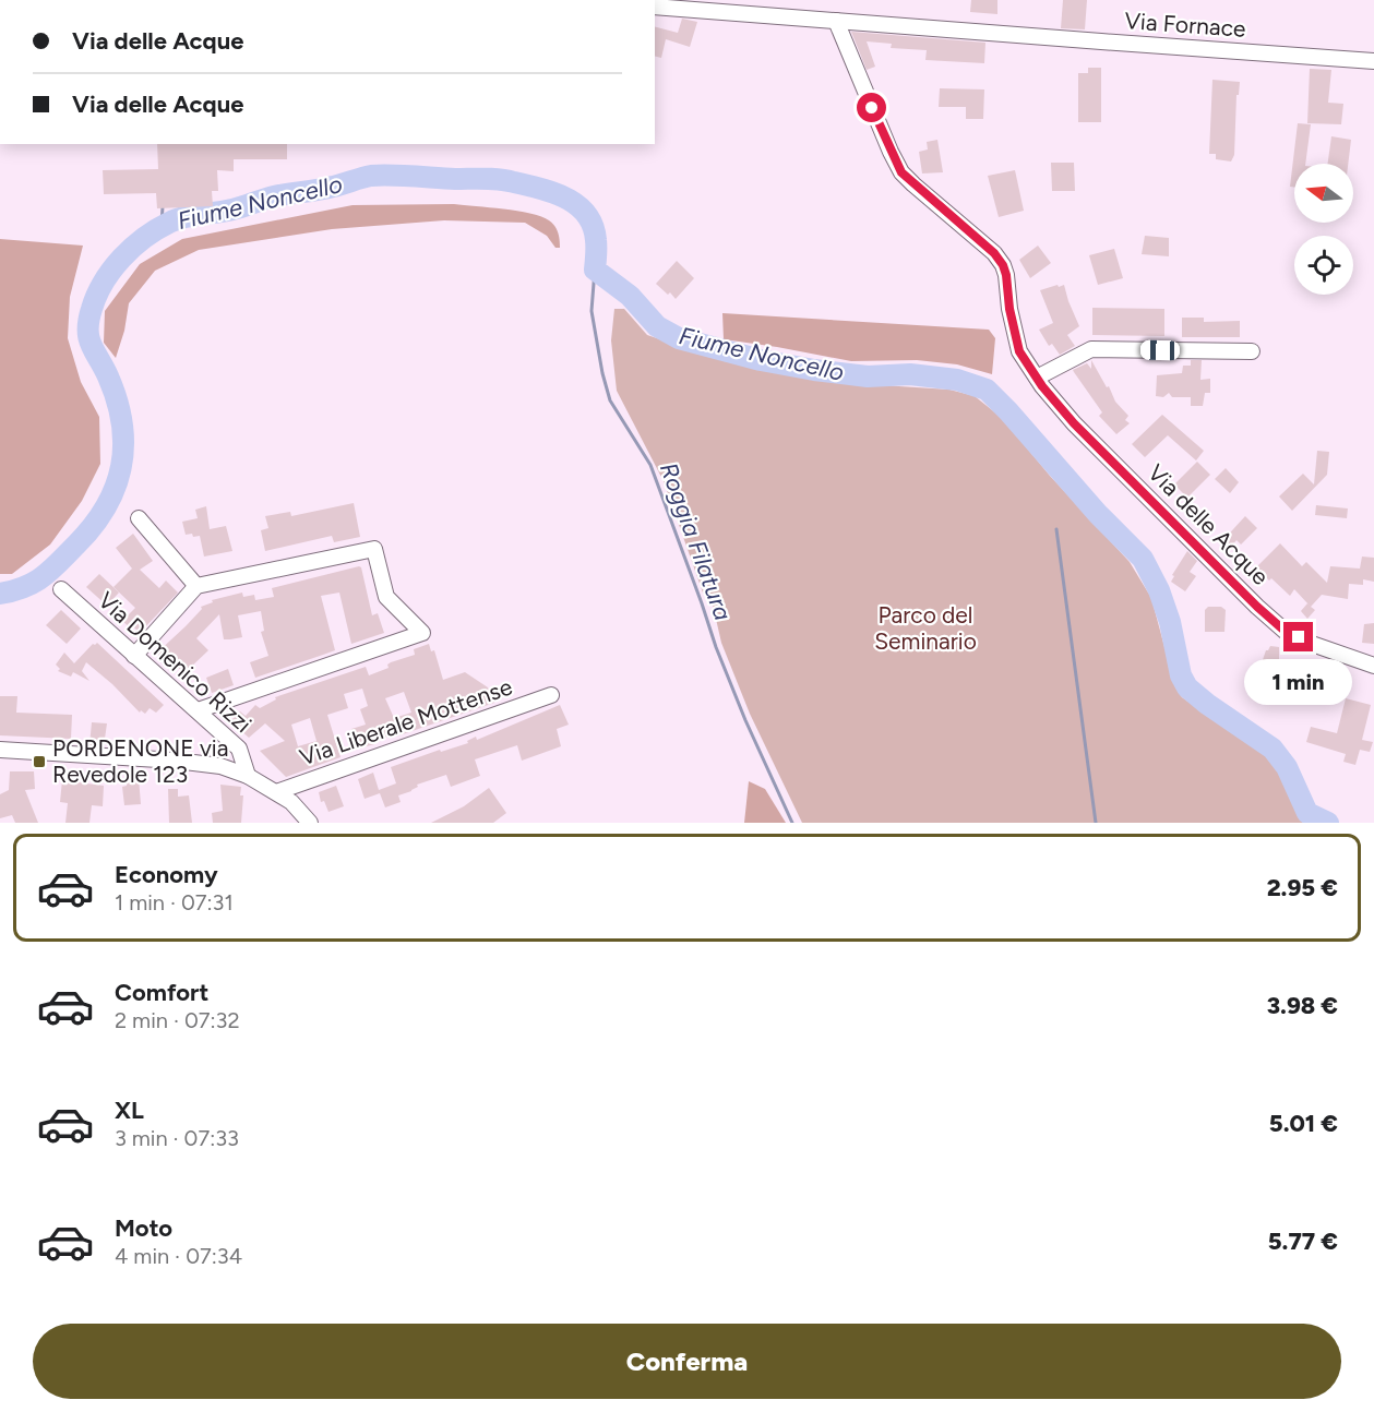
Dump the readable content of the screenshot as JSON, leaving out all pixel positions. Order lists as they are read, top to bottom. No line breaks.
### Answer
{"streets":{"street":["Via Fornace","Via delle Acque","Via Domenico Rizzi","Via Liberale Mottense"]},"crossings":[["Via Fornace","Via delle Acque"]],"water":["Fiume Noncello","Roggia Filatura"],"parks":["Parco del Seminario"],"places":{"transit":["PORDENONE via Revedole 123"]},"north":"left","page":{"banner":["Via delle Acque","Via delle Acque"],"bubble":"1 min","list":[{"name":"Economy","note":"1 min · 07:31","value":"2.95 €"},{"name":"Comfort","note":"2 min · 07:32","value":"3.98 €"},{"name":"XL","note":"3 min · 07:33","value":"5.01 €"},{"name":"Moto","note":"4 min · 07:34","value":"5.77 €"}],"buttons":"Conferma"}}
